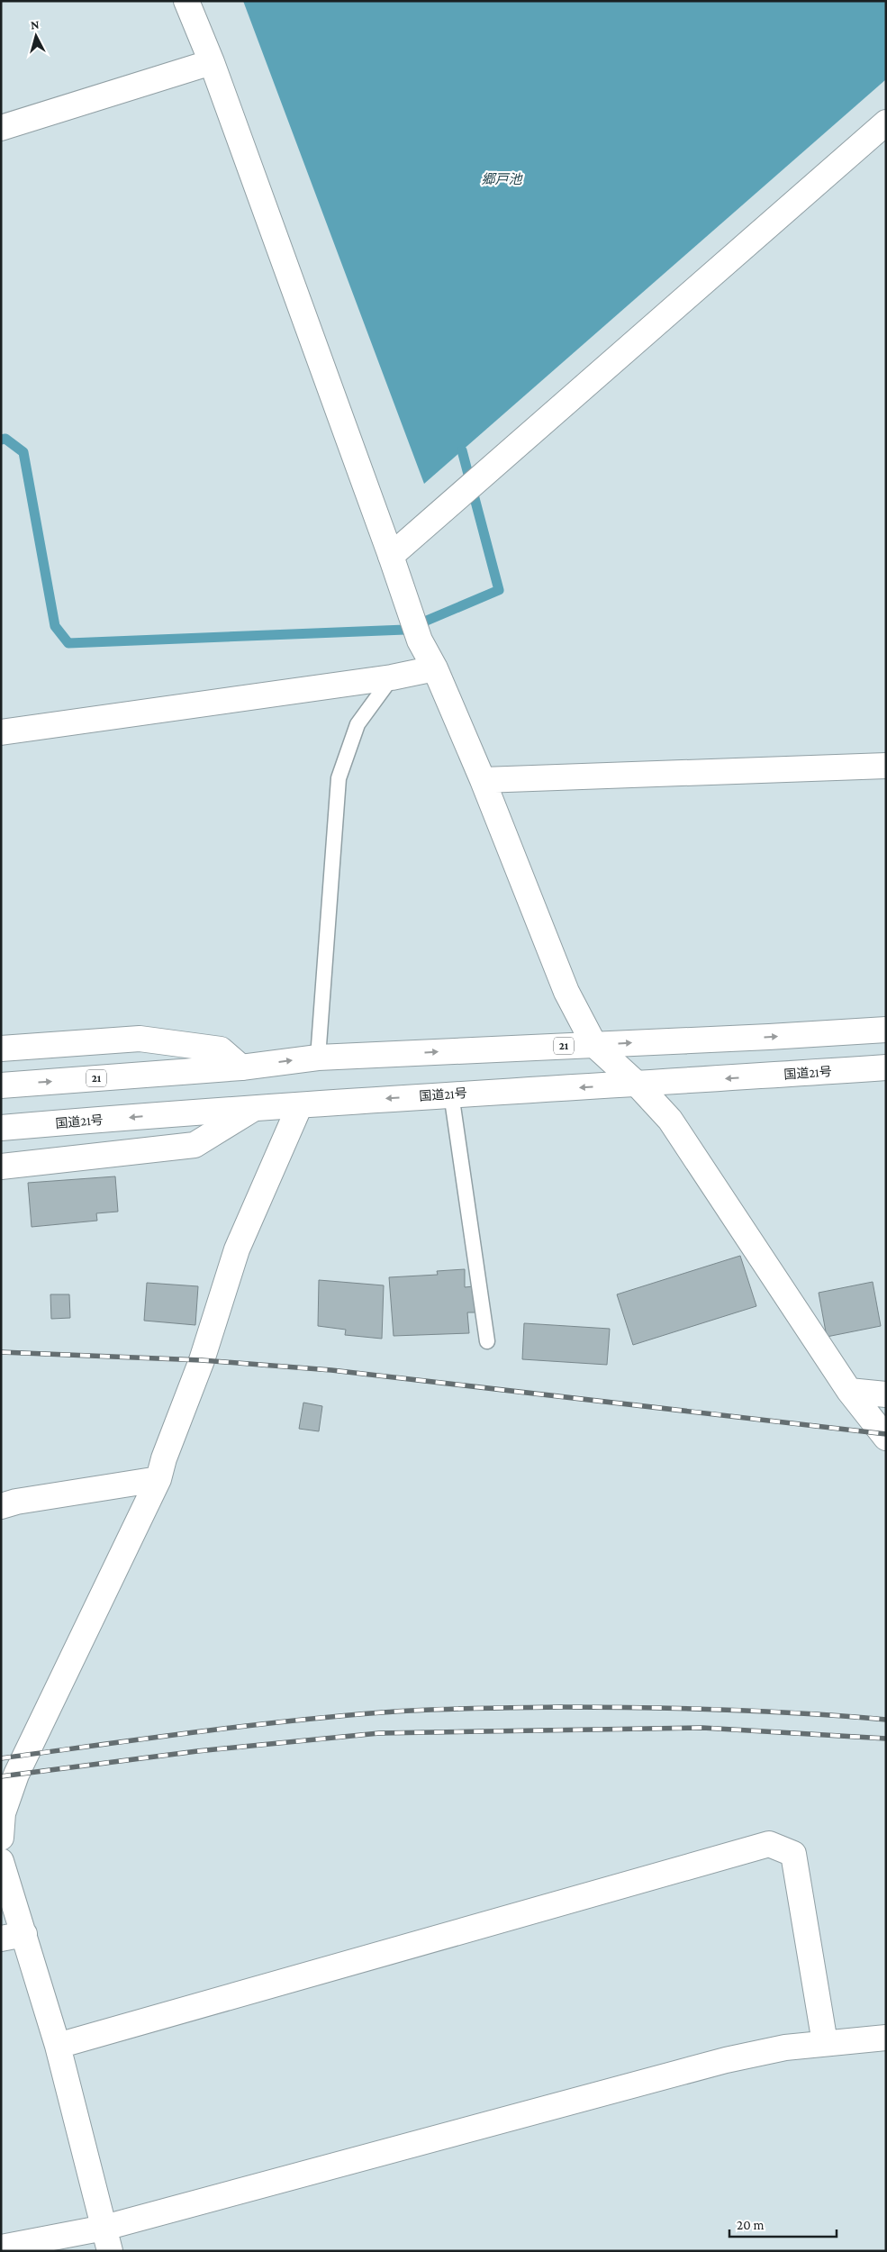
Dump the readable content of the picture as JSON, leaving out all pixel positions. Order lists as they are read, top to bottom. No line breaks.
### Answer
{"streets":{"main road":["21","国道21号"]},"water":["郷戸池"],"scale_bar":"20 m","north":"top"}
